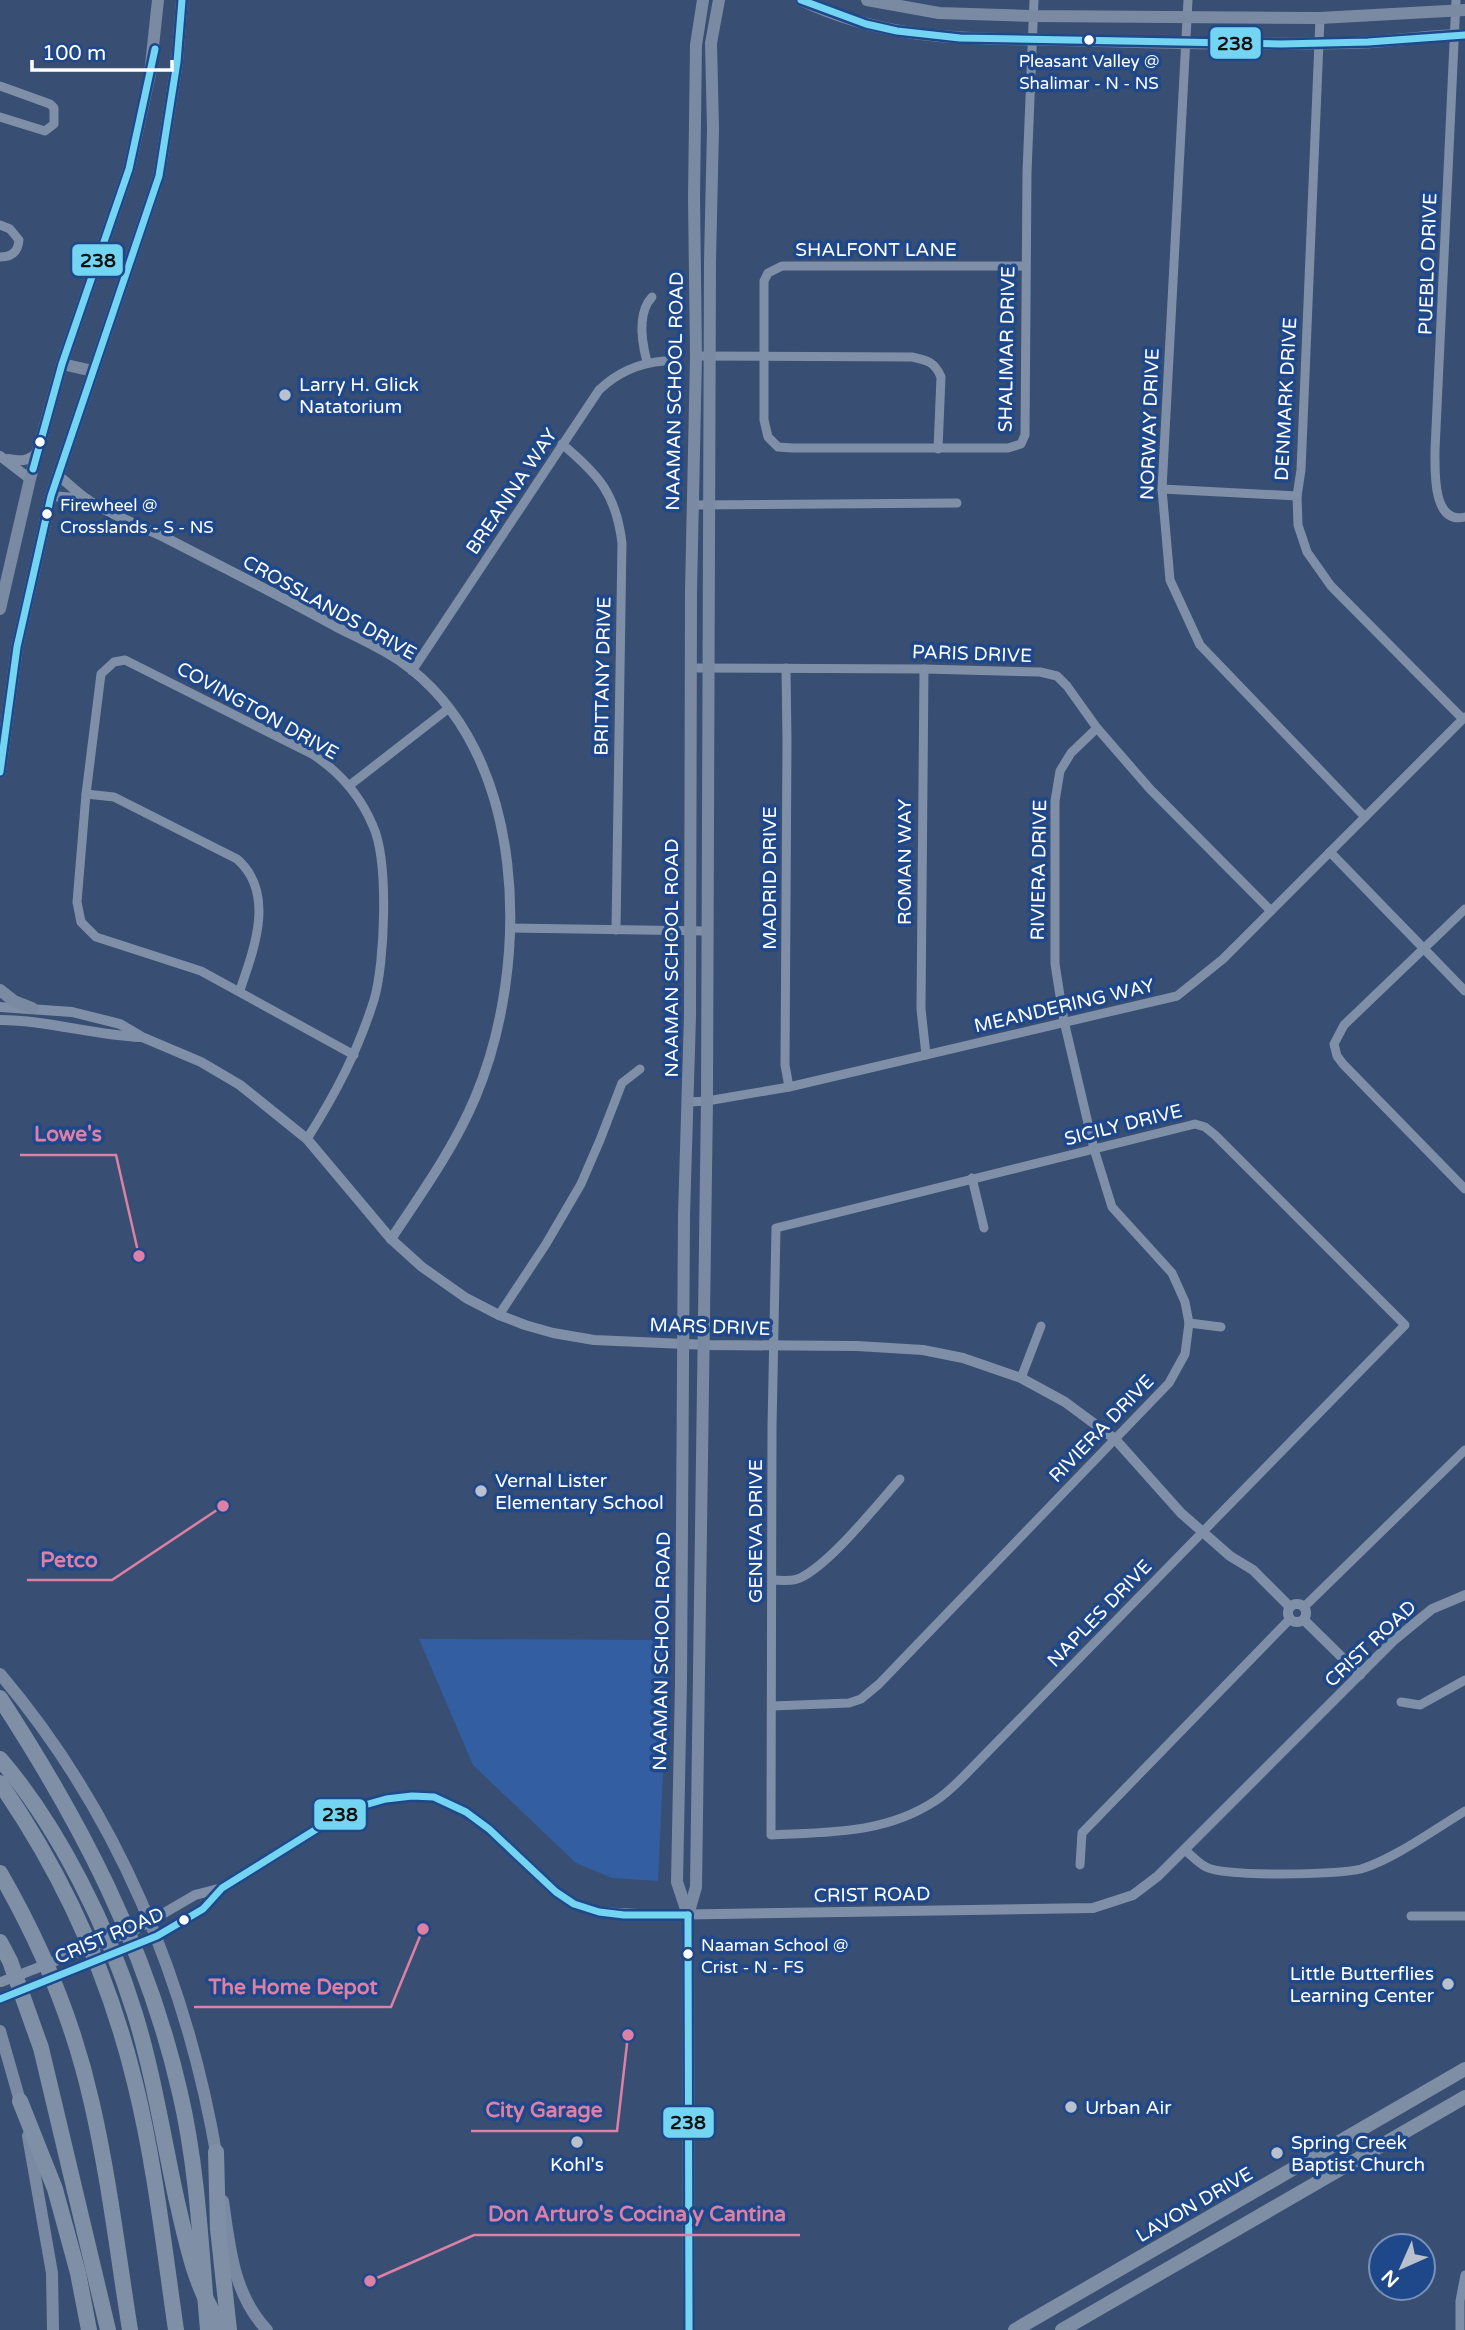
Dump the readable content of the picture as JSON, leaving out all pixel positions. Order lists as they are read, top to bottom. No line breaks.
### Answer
{"streets":{"main road":["NAAMAN SCHOOL ROAD","LAVON DRIVE"],"street":["SHALFONT LANE","PUEBLO DRIVE","SHALIMAR DRIVE","DENMARK DRIVE","NORWAY DRIVE","BREANNA WAY","CROSSLANDS DRIVE","PARIS DRIVE","BRITTANY DRIVE","COVINGTON DRIVE","ROMAN WAY","RIVIERA DRIVE","MADRID DRIVE","MEANDERING WAY","SICILY DRIVE","MARS DRIVE","GENEVA DRIVE","NAPLES DRIVE","CRIST ROAD"]},"crossings":[["SHALFONT LANE","SHALIMAR DRIVE"],["NAAMAN SCHOOL ROAD","PARIS DRIVE"],["NAAMAN SCHOOL ROAD","MEANDERING WAY"],["NAAMAN SCHOOL ROAD","MARS DRIVE"],["NAAMAN SCHOOL ROAD","CRIST ROAD"],["DENMARK DRIVE","MEANDERING WAY"],["NORWAY DRIVE","MEANDERING WAY"],["BREANNA WAY","CROSSLANDS DRIVE"],["BREANNA WAY","BRITTANY DRIVE"],["CROSSLANDS DRIVE","MARS DRIVE"],["PARIS DRIVE","ROMAN WAY"],["PARIS DRIVE","RIVIERA DRIVE"],["PARIS DRIVE","MADRID DRIVE"],["PARIS DRIVE","MEANDERING WAY"],["COVINGTON DRIVE","MARS DRIVE"],["ROMAN WAY","MEANDERING WAY"],["RIVIERA DRIVE","MEANDERING WAY"],["RIVIERA DRIVE","SICILY DRIVE"],["RIVIERA DRIVE","MARS DRIVE"],["RIVIERA DRIVE","GENEVA DRIVE"],["MADRID DRIVE","MEANDERING WAY"],["SICILY DRIVE","GENEVA DRIVE"],["SICILY DRIVE","NAPLES DRIVE"],["MARS DRIVE","GENEVA DRIVE"],["MARS DRIVE","NAPLES DRIVE"],["GENEVA DRIVE","NAPLES DRIVE"]],"places":["Pleasant Valley @ Shalimar - N - NS","Larry H. Glick Natatorium","Firewheel @ Crosslands - S - NS","Lowe's","Vernal Lister Elementary School","Petco","The Home Depot","Naaman School @ Crist - N - FS","Little Butterflies Learning Center","City Garage","Urban Air","Kohl's","Spring Creek Baptist Church","Don Arturo's Cocina y Cantina"],"lines":["transit line 238"],"scale_bar":"100 m","north":"bottom left"}
